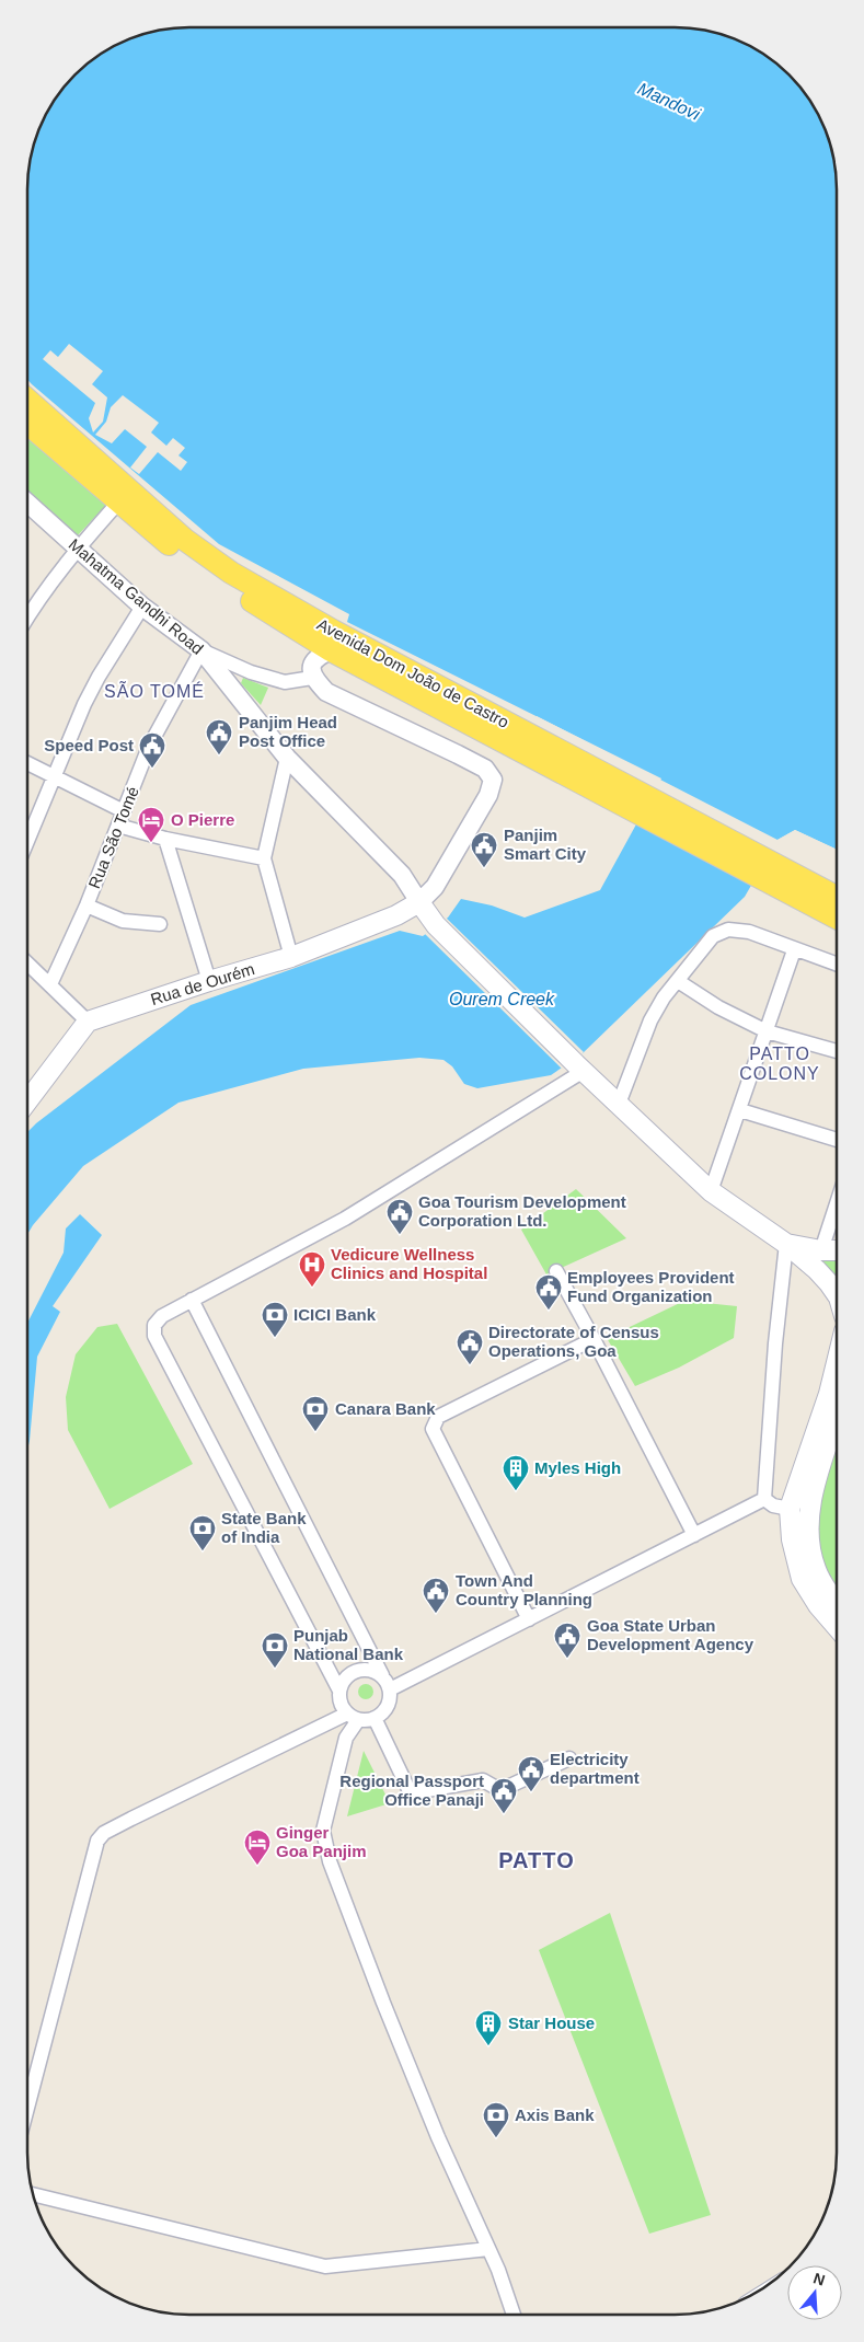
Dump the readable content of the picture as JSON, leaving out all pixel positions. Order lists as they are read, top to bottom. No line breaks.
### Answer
{"streets":{"main road":["Avenida Dom João de Castro","Rua de Ourém"],"street":["Mahatma Gandhi Road","Rua São Tomé"]},"crossings":[["Mahatma Gandhi Road","Rua São Tomé"],["Mahatma Gandhi Road","Rua de Ourém"]],"districts":["SÃO TOMÉ","PATTO COLONY","PATTO"],"water":["Mandovi","Ourem Creek"],"places":{"public building":["Panjim Head Post Office","Speed Post","Panjim Smart City","Goa Tourism Development Corporation Ltd.","Employees Provident Fund Organization","Directorate of Census Operations, Goa","Town And Country Planning","Goa State Urban Development Agency","Electricity department","Regional Passport Office Panaji"],"hotel":["O Pierre","Ginger Goa Panjim"],"hospital":["Vedicure Wellness Clinics and Hospital"],"bank":["ICICI Bank","Canara Bank","State Bank of India","Punjab National Bank","Axis Bank"],"building":["Myles High","Star House"]},"north":"top"}
